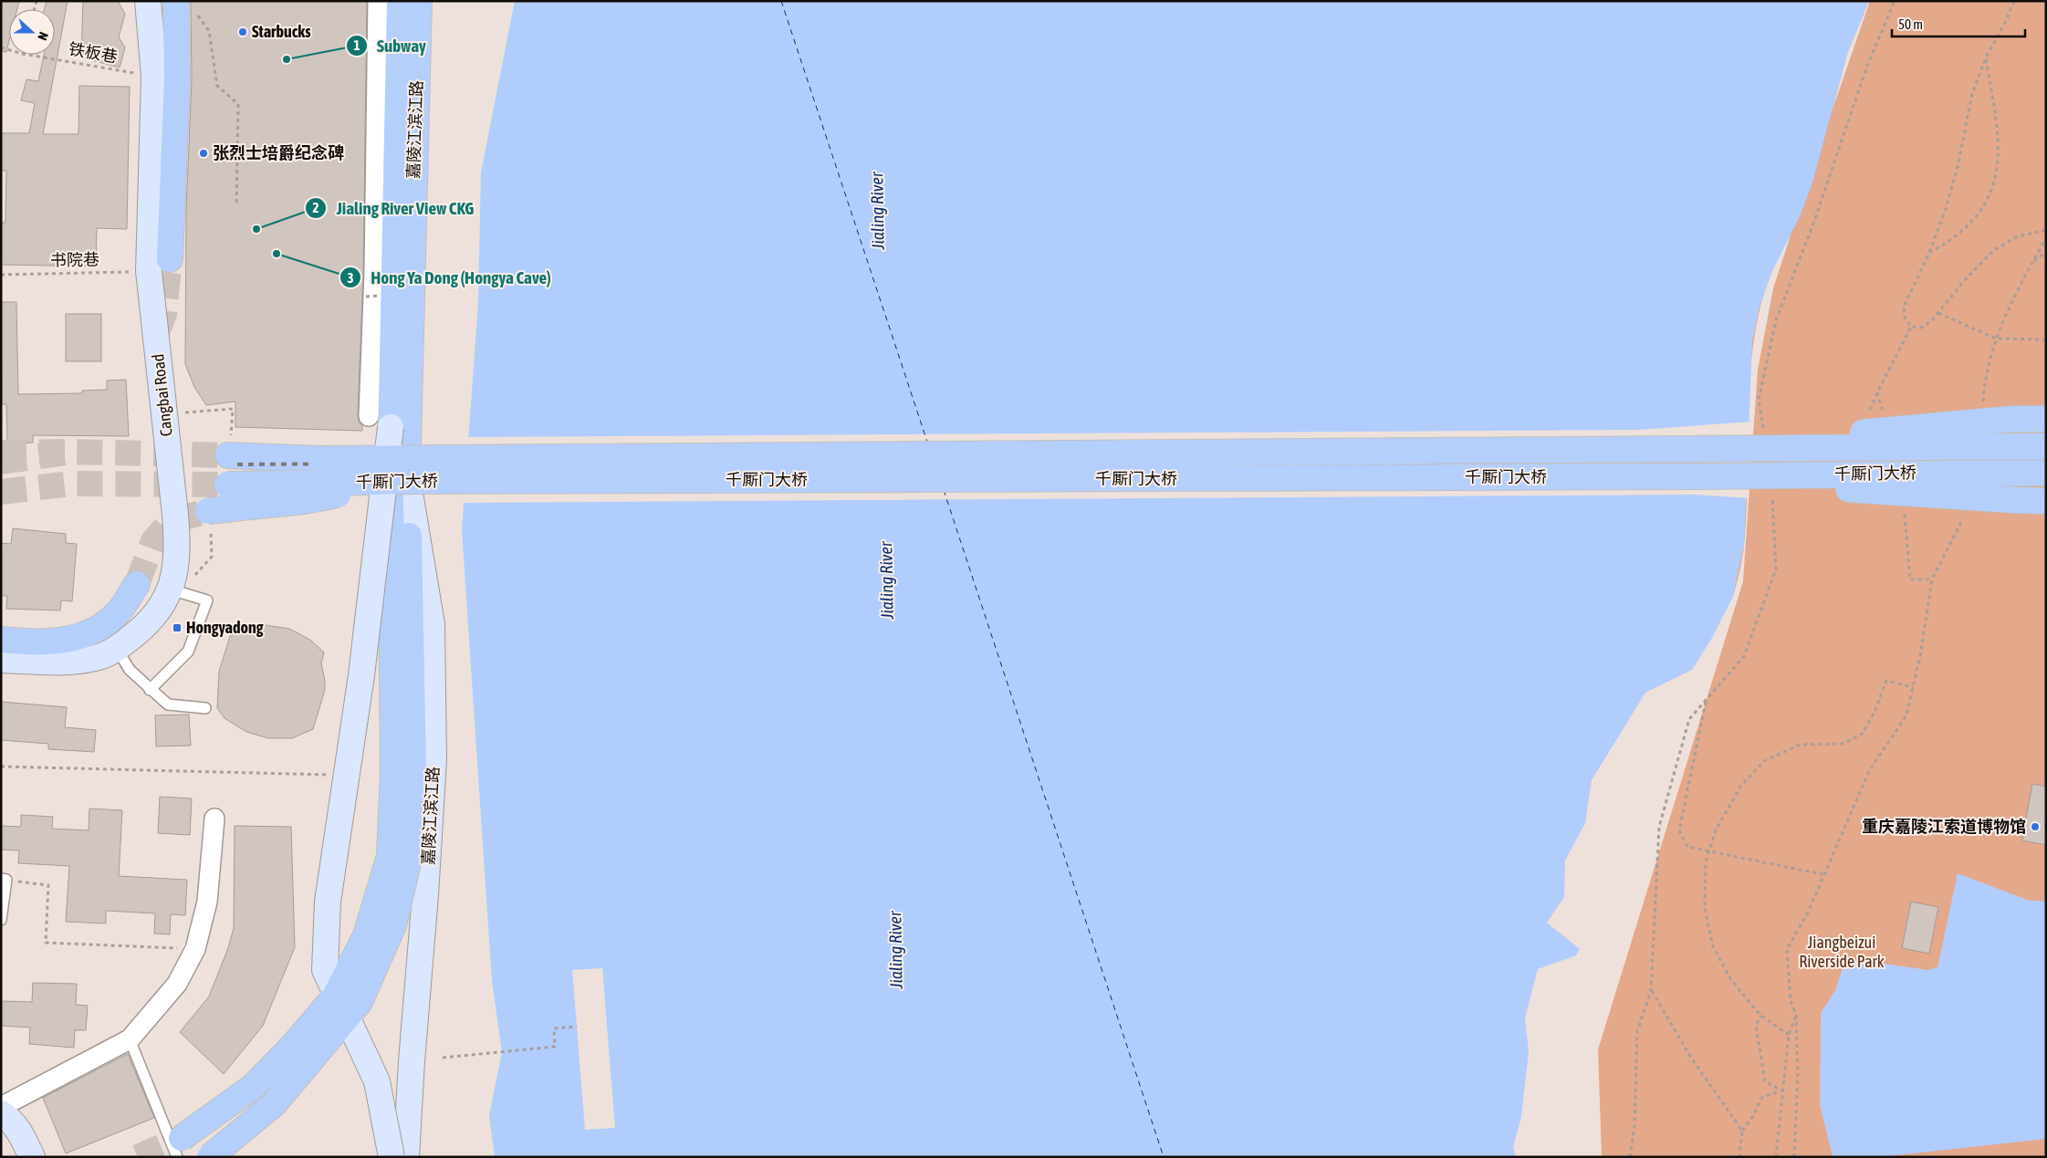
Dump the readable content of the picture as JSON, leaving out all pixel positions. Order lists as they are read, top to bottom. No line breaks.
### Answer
{"streets":{"main road":["嘉陵江滨江路","Cangbai Road","千厮门大桥"],"path":["铁板巷","书院巷"]},"crossings":[["铁板巷","Cangbai Road"],["嘉陵江滨江路","千厮门大桥"],["书院巷","Cangbai Road"]],"water":["Jialing River"],"parks":["Jiangbeizui Riverside Park"],"places":{"other":["Starbucks","Subway","张烈士培爵纪念碑","Jialing River View CKG","Hong Ya Dong (Hongya Cave)","重庆嘉陵江索道博物馆"],"transit":["Hongyadong"]},"scale_bar":"50 m","north":"right"}
